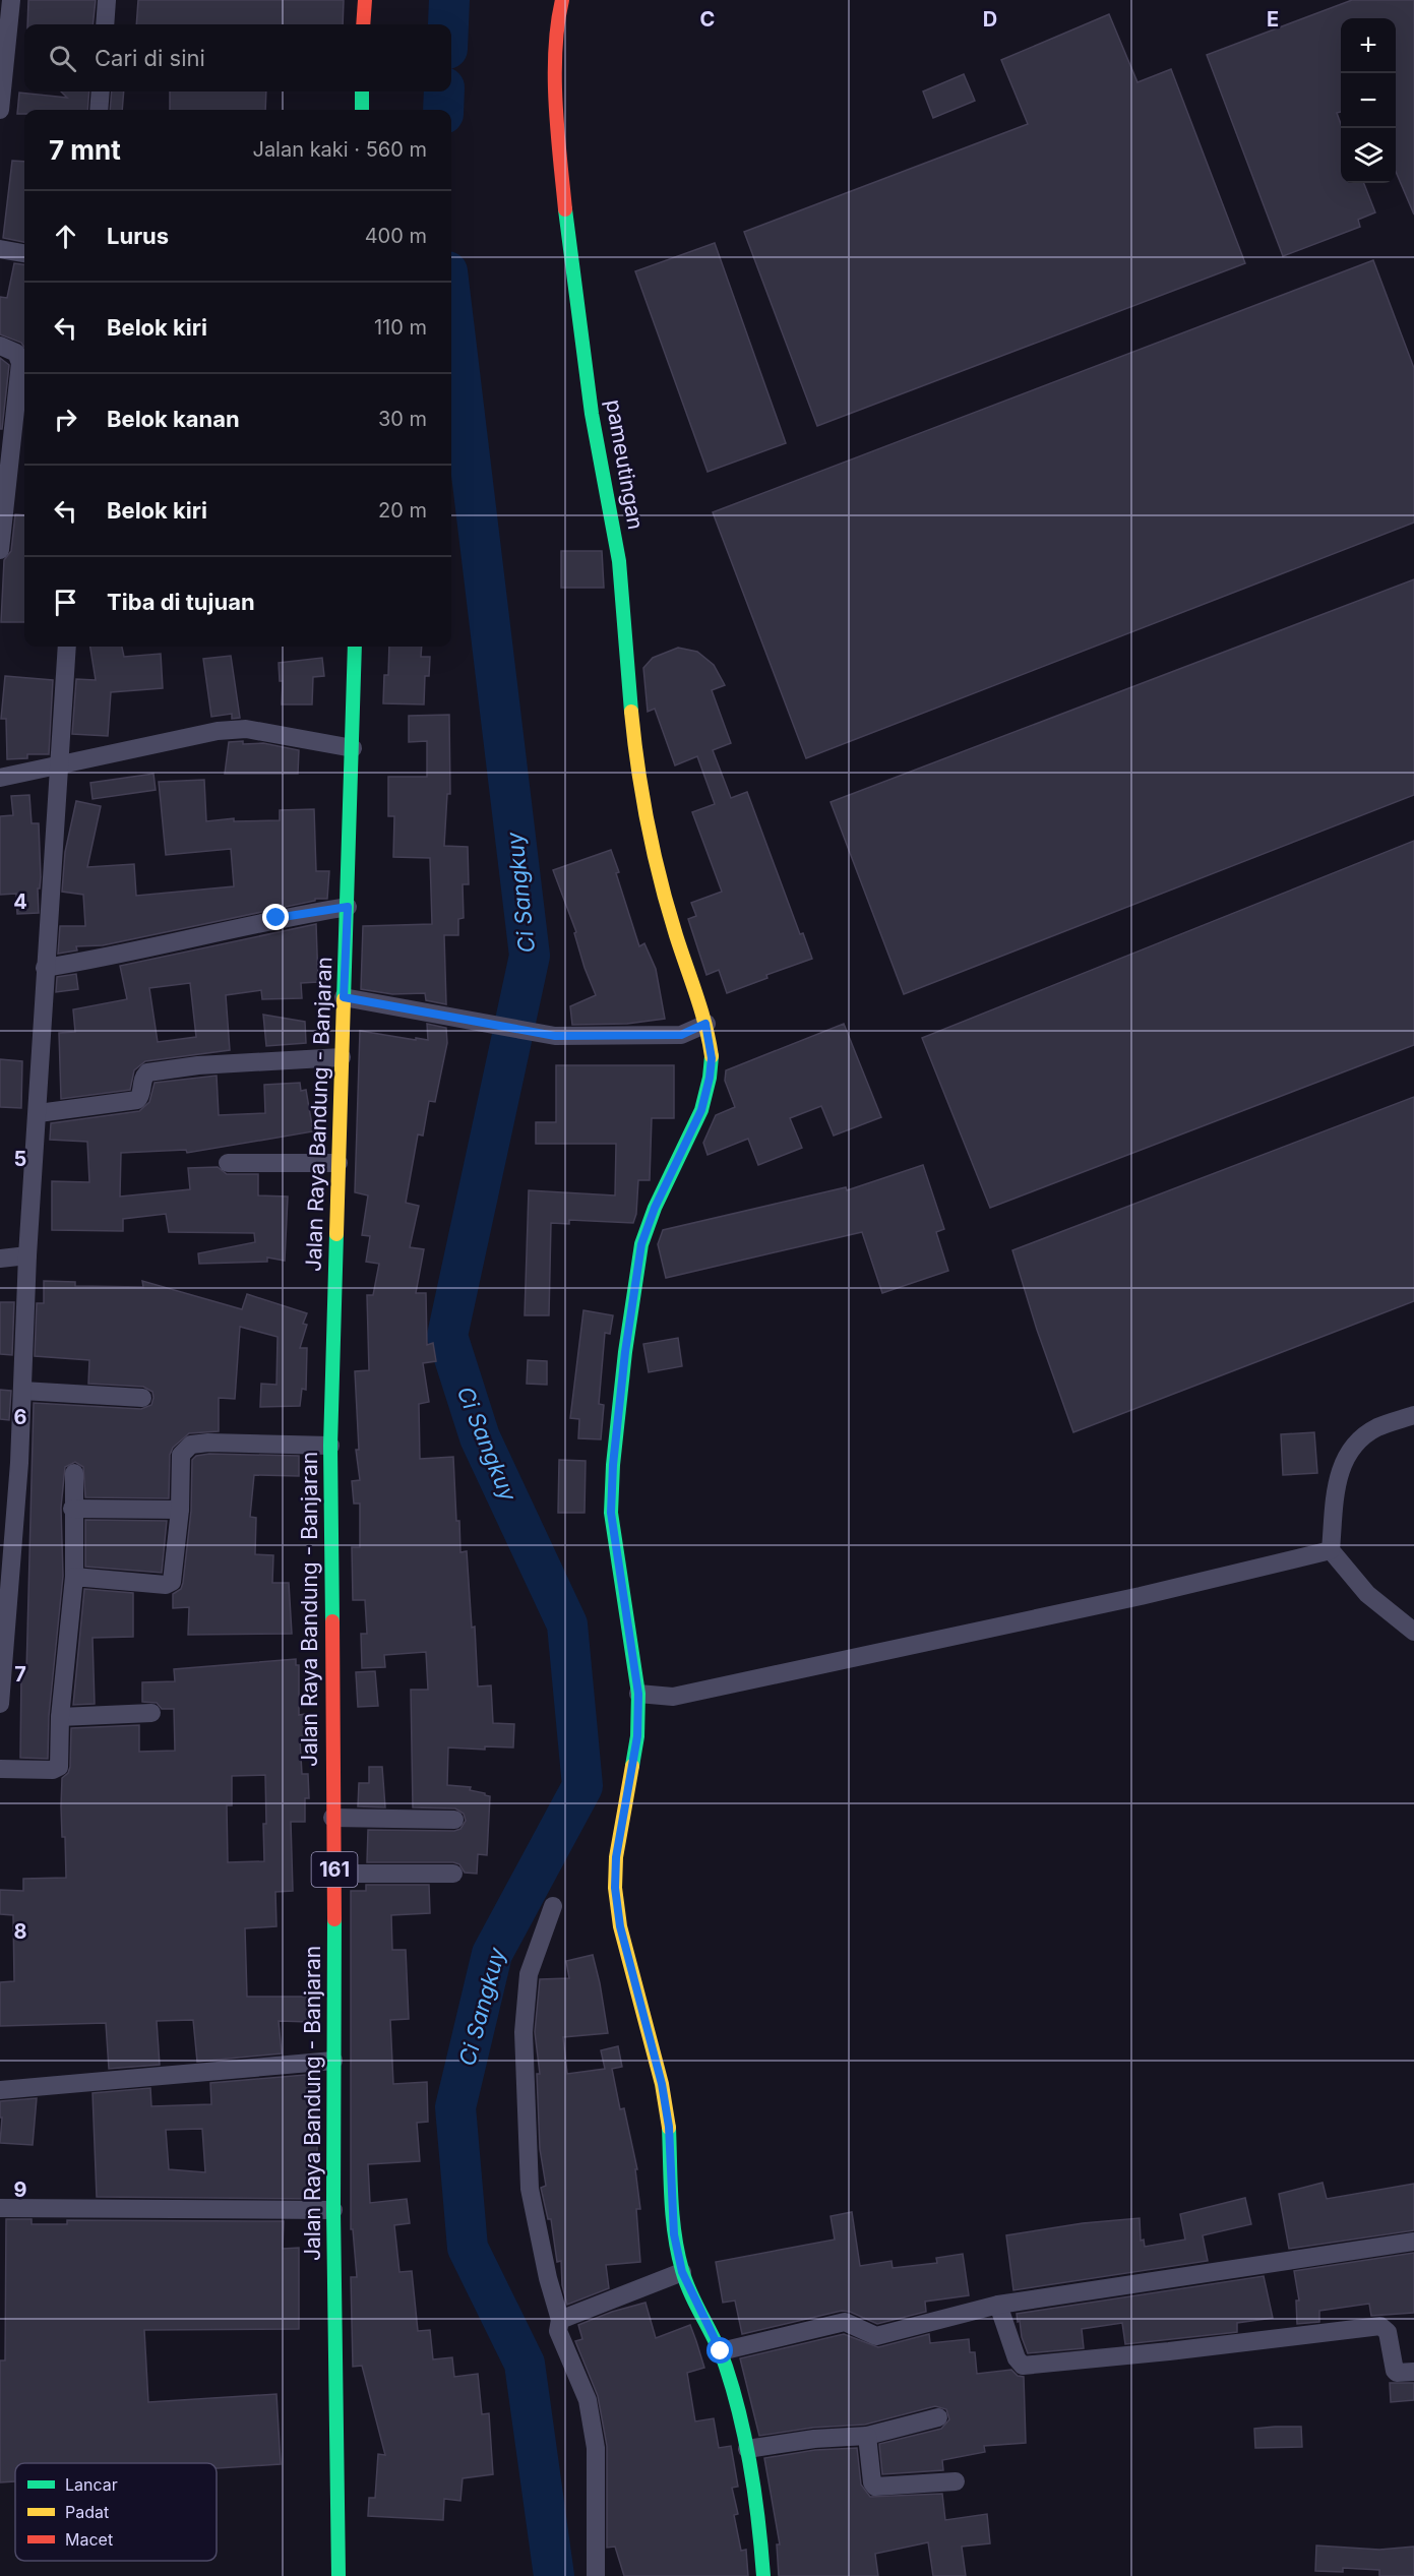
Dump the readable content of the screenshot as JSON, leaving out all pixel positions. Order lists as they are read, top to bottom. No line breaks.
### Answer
{"streets":{"street":["pameutingan","Jalan Raya Bandung - Banjaran","161"]},"water":["Ci Sangkuy"],"legend":["Lancar","Padat","Macet"],"page":{"map_buttons":["+","−"],"search":"Cari di sini","heading":["7 mnt","Jalan kaki · 560 m"],"list":[["Lurus","400 m"],["Belok kiri","110 m"],["Belok kanan","30 m"],["Belok kiri","20 m"],"Tiba di tujuan"]},"grid":{"columns":["C","D","E"],"rows":["4","5","6","7","8","9"]}}
